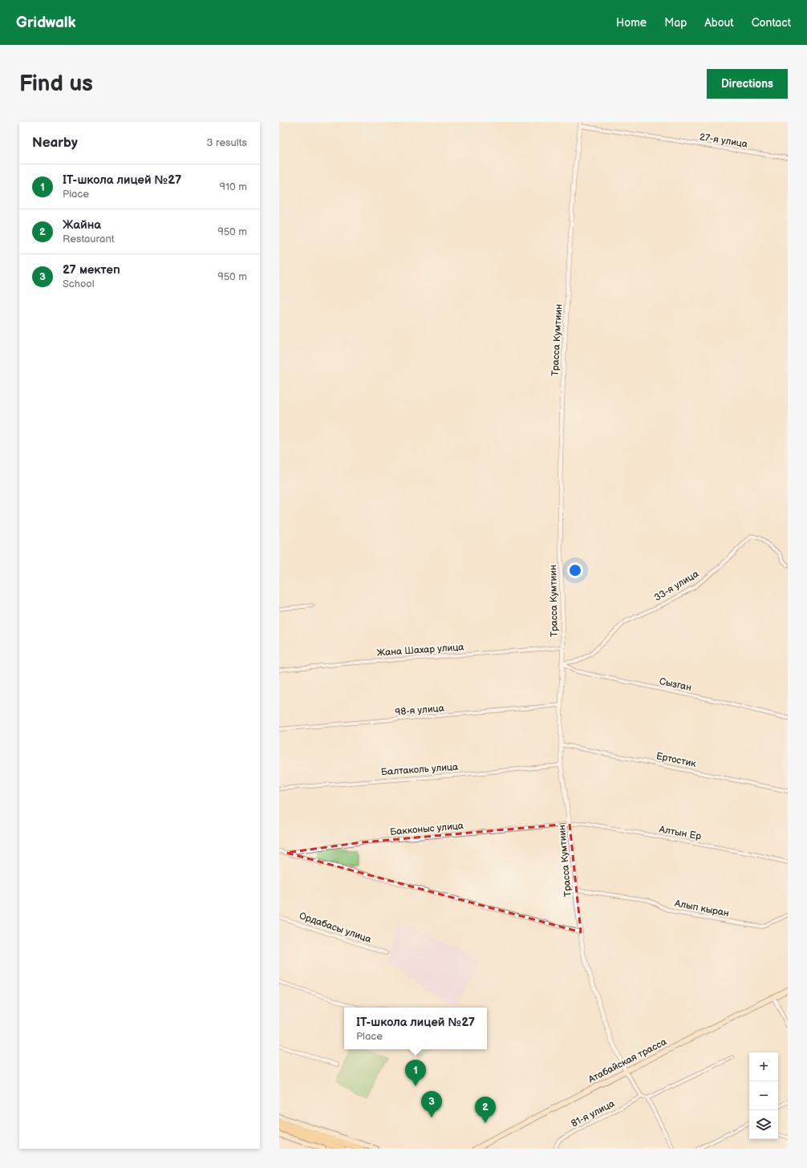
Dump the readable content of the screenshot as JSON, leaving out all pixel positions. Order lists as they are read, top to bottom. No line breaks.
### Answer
{"streets":{"main road":["Атабайская трасса"],"street":["27-я улица","Трасса Кумтиин","33-я улица","Жана Шахар улица","Сызган","98-я улица","Ертостик","Балтаколь улица","Бакконыс улица","Алтын Ер","Алып кыран","Ордабасы улица","81-я улица"]},"crossings":[["27-я улица","Трасса Кумтиин"],["Трасса Кумтиин","33-я улица"],["Трасса Кумтиин","Жана Шахар улица"],["Трасса Кумтиин","Сызган"],["Трасса Кумтиин","98-я улица"],["Трасса Кумтиин","Ертостик"],["Трасса Кумтиин","Балтаколь улица"],["Трасса Кумтиин","Бакконыс улица"],["Трасса Кумтиин","Алтын Ер"],["Трасса Кумтиин","Алып кыран"],["Трасса Кумтиин","Атабайская трасса"],["33-я улица","Сызган"],["Бакконыс улица","Алтын Ер"]],"page":{"header":"Gridwalk","nav":["Home","Map","About","Contact"],"buttons":"Directions","title":"Find us","heading":["Nearby","3 results"],"list":[{"mark":"1","name":"IT-школа лицей №27","note":"Place","value":"910 m"},{"mark":"2","name":"Жайна","note":"Restaurant","value":"950 m"},{"mark":"3","name":"27 мектеп","note":"School","value":"950 m"}],"popup":["IT-школа лицей №27","Place"],"map_buttons":["+","−"],"pins":["1","3","2"]}}
